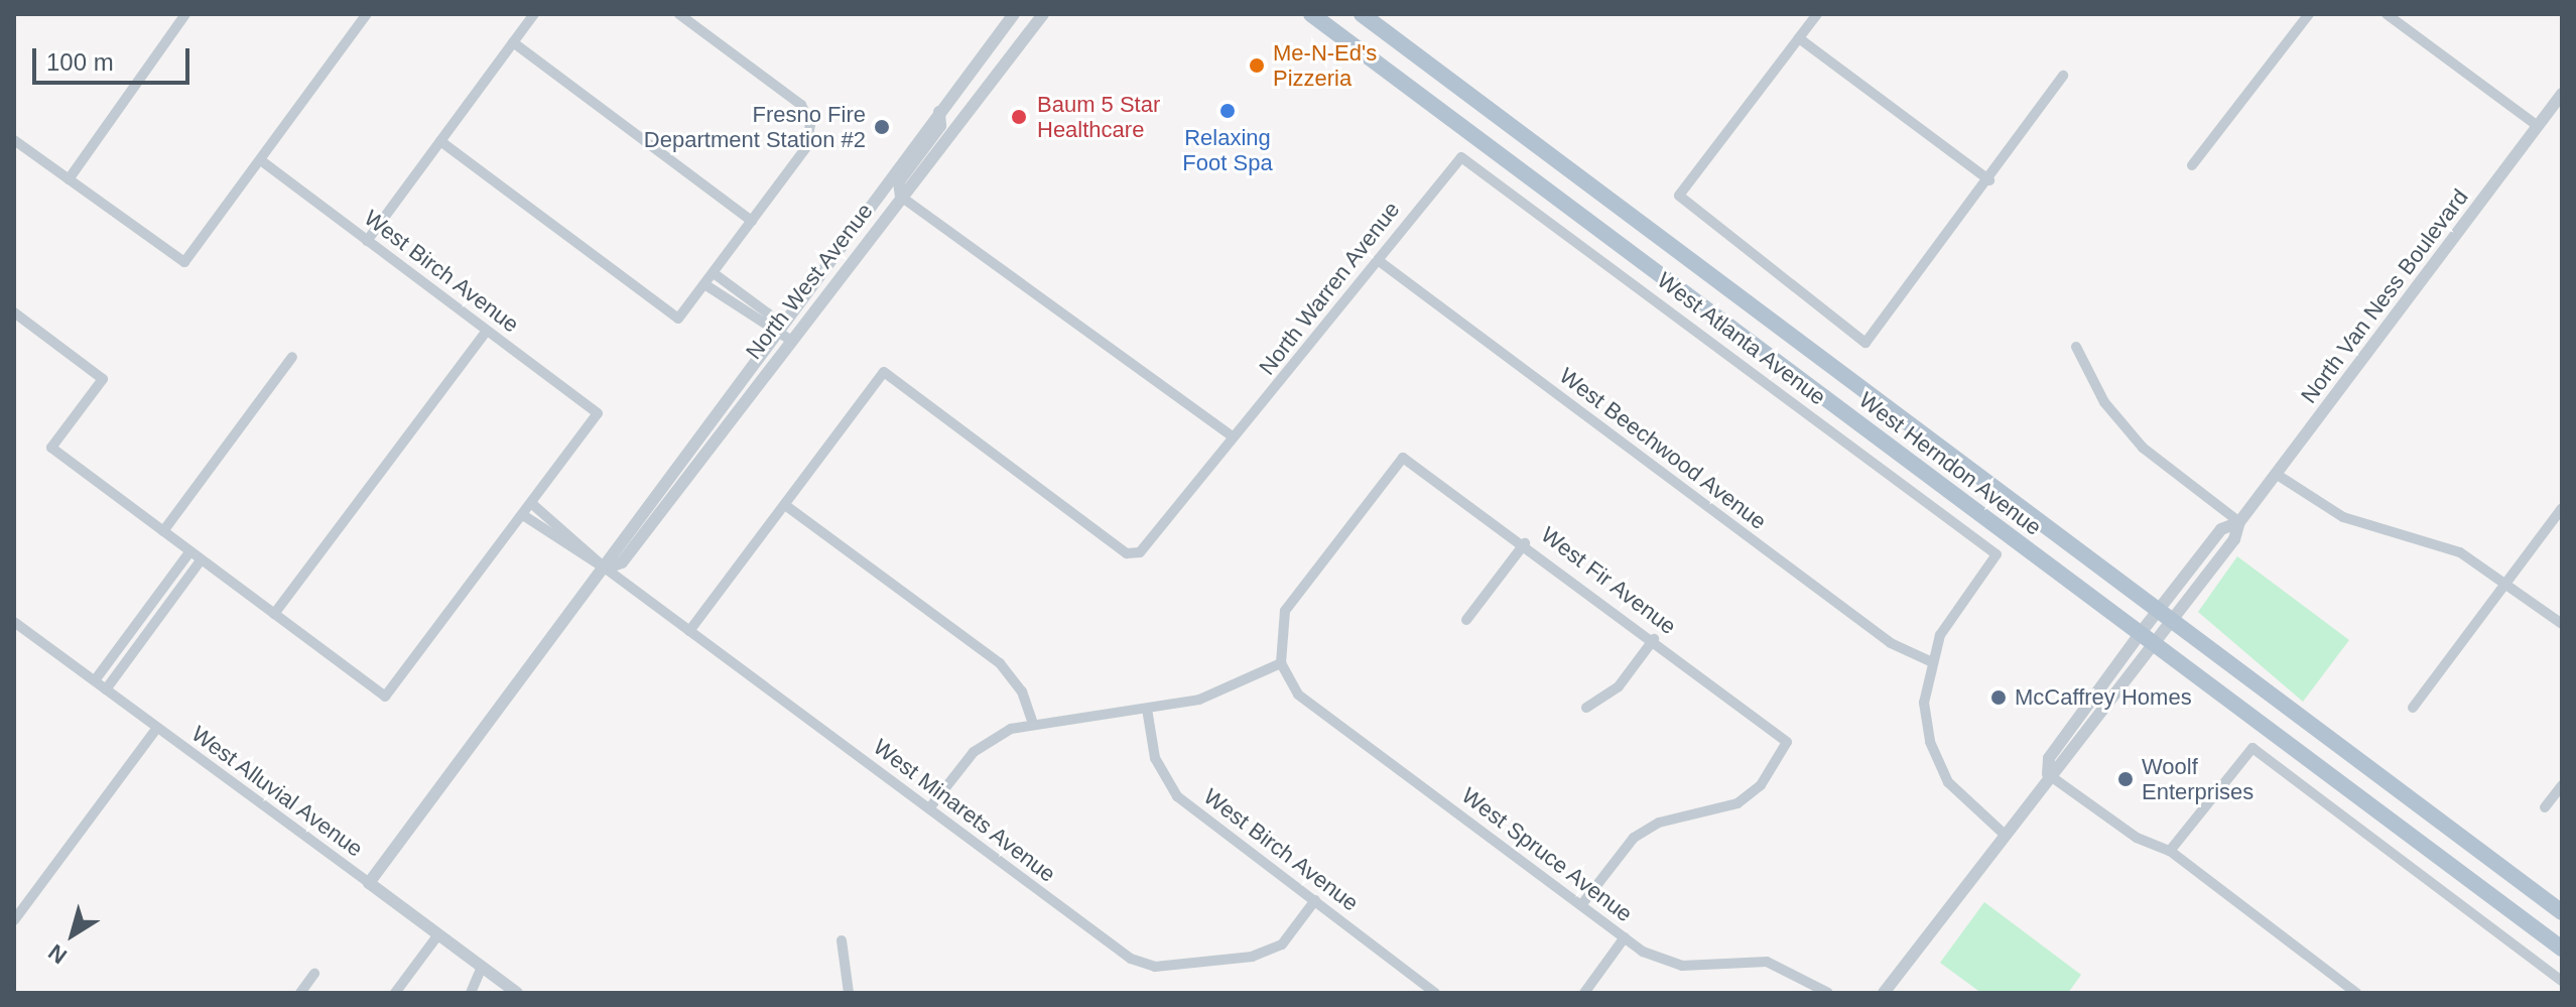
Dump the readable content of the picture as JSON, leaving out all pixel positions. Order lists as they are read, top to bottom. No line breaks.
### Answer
{"streets":{"main road":["West Herndon Avenue"],"street":["West Birch Avenue","North West Avenue","North Warren Avenue","North Van Ness Boulevard","West Atlanta Avenue","West Beechwood Avenue","West Fir Avenue","West Alluvial Avenue","West Minarets Avenue","West Spruce Avenue"]},"crossings":[["West Birch Avenue","West Minarets Avenue"],["North West Avenue","West Alluvial Avenue"],["North West Avenue","West Minarets Avenue"],["North Warren Avenue","West Atlanta Avenue"],["North Warren Avenue","West Beechwood Avenue"],["North Van Ness Boulevard","West Herndon Avenue"],["West Atlanta Avenue","West Beechwood Avenue"],["West Fir Avenue","West Spruce Avenue"]],"places":["Me-N-Ed's Pizzeria","Relaxing Foot Spa","Baum 5 Star Healthcare","Fresno Fire Department Station #2","McCaffrey Homes","Woolf Enterprises"],"scale_bar":"100 m","north":"bottom left"}
